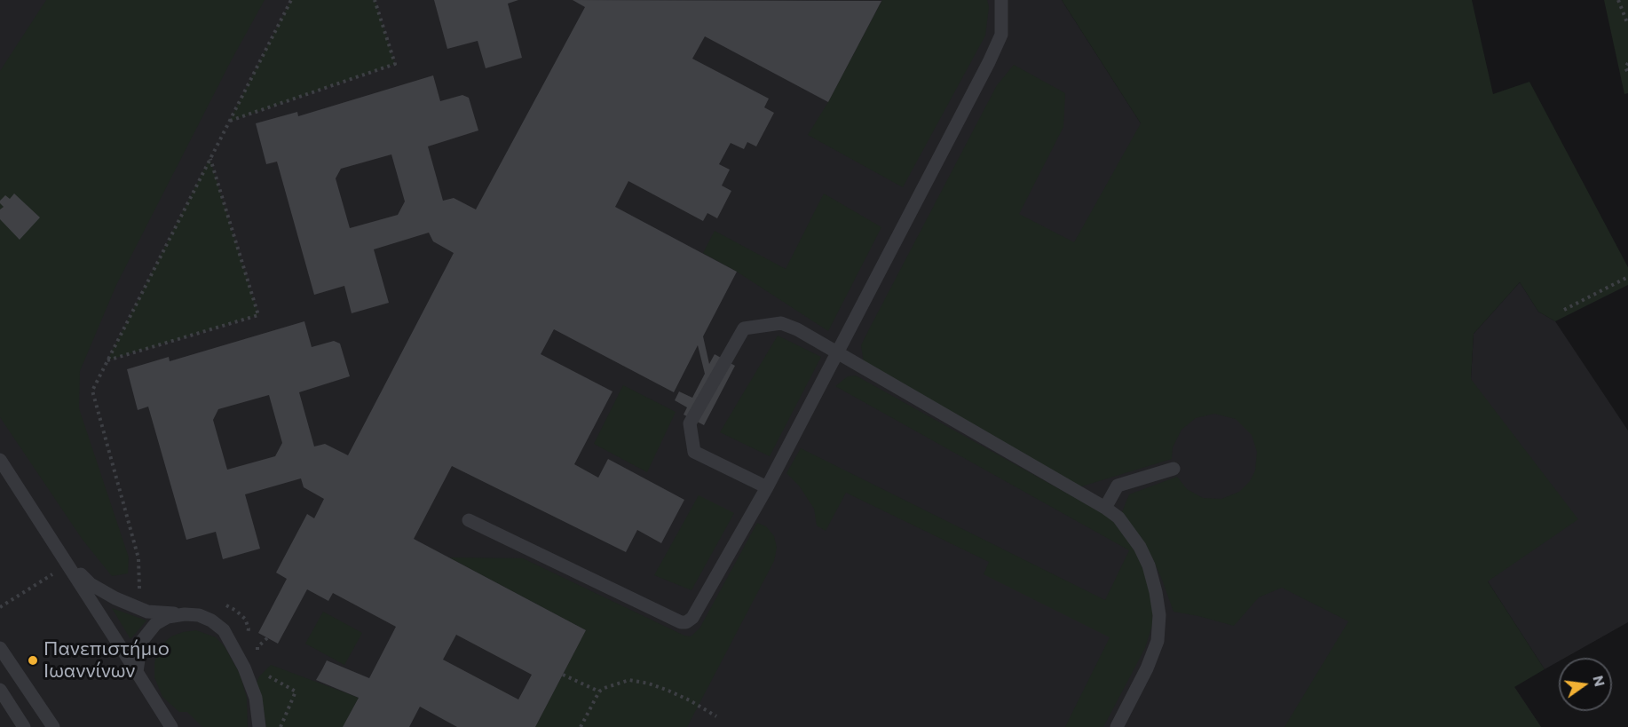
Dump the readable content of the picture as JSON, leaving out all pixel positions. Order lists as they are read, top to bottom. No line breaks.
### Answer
{"places":["Πανεπιστήμιο Ιωαννίνων"],"north":"right"}
